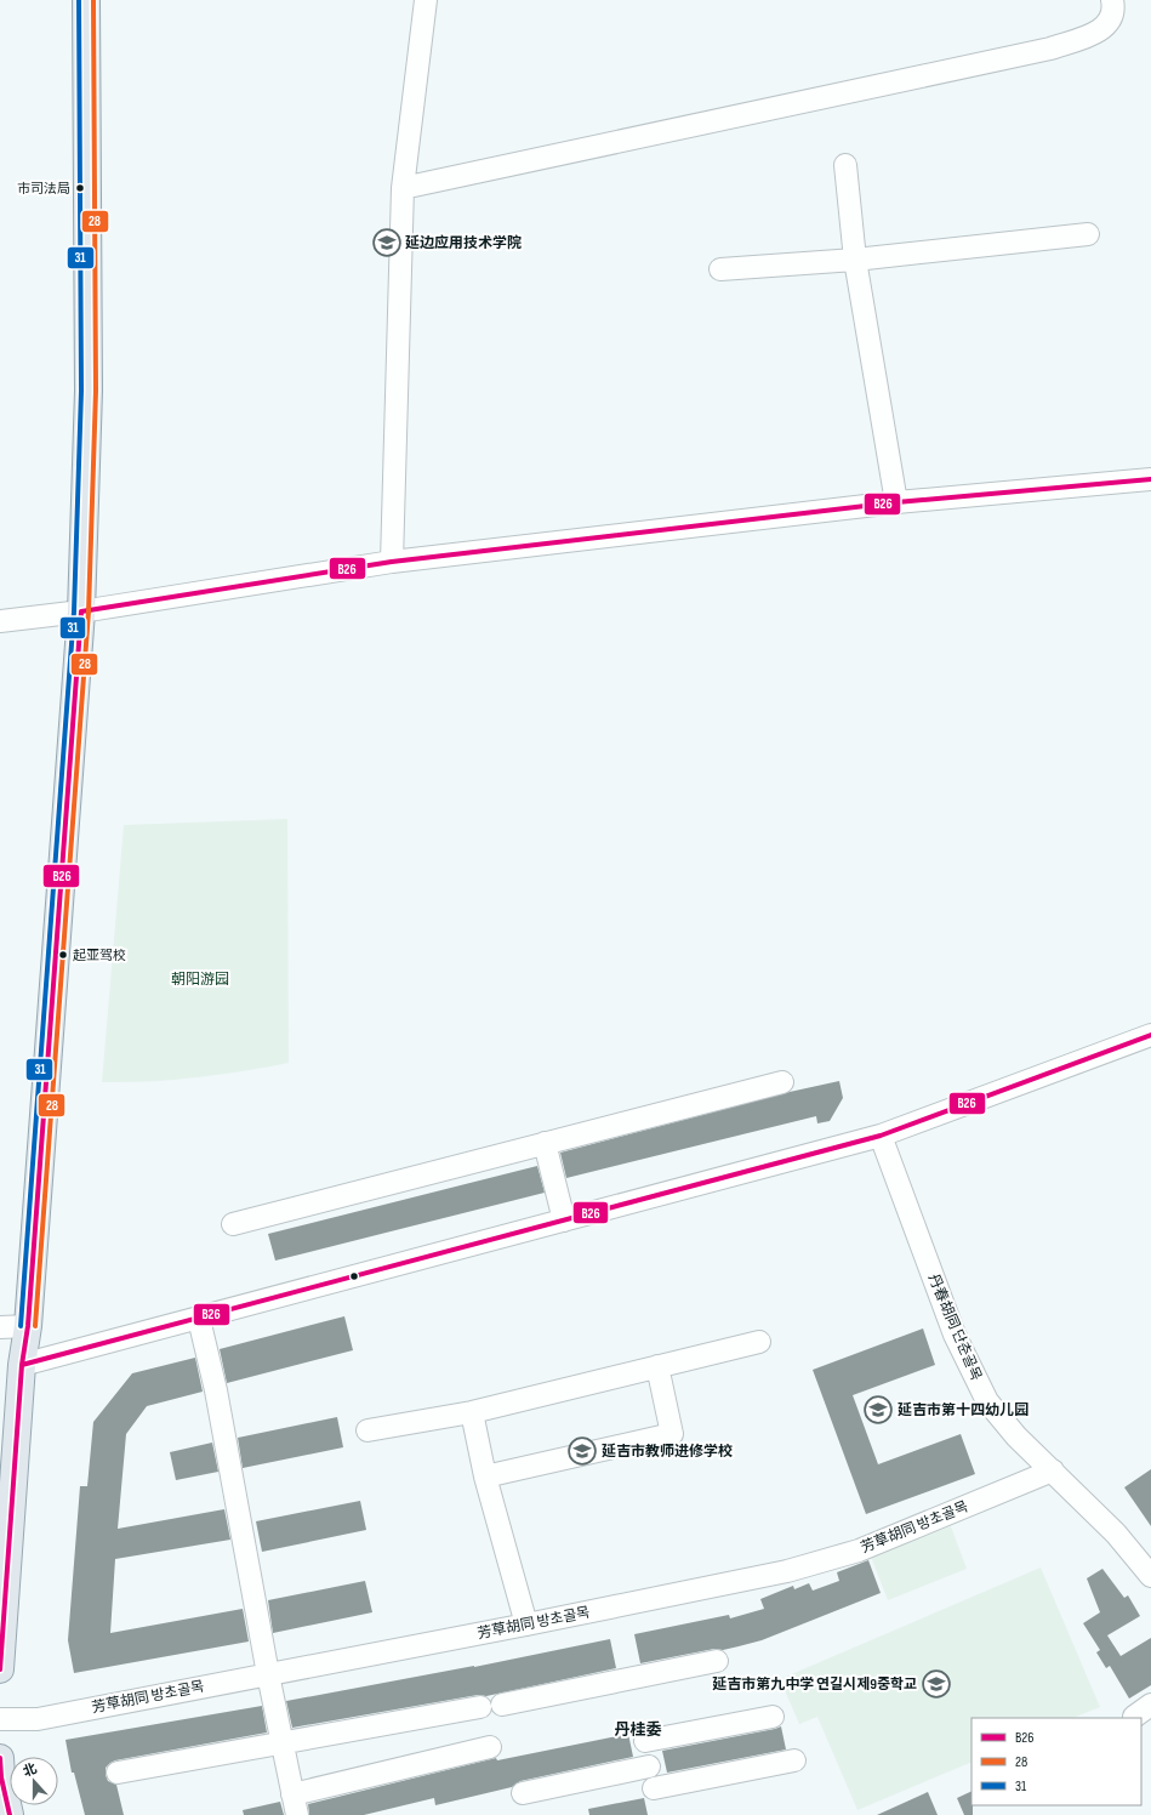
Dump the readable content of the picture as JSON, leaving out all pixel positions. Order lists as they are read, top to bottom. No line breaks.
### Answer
{"streets":{"street":["丹春胡同 단춘골목","芳草胡同 방초골목"]},"crossings":[["丹春胡同 단춘골목","芳草胡同 방초골목"]],"districts":["丹桂委"],"parks":["朝阳游园"],"places":{"other":["市司法局","起亚驾校"],"school or university":["延边应用技术学院","延吉市第十四幼儿园","延吉市教师进修学校","延吉市第九中学 연길시제9중학교"]},"lines":["transit line 28","transit line 31","transit line B26"],"legend":["B26","28","31"],"north":"top"}
